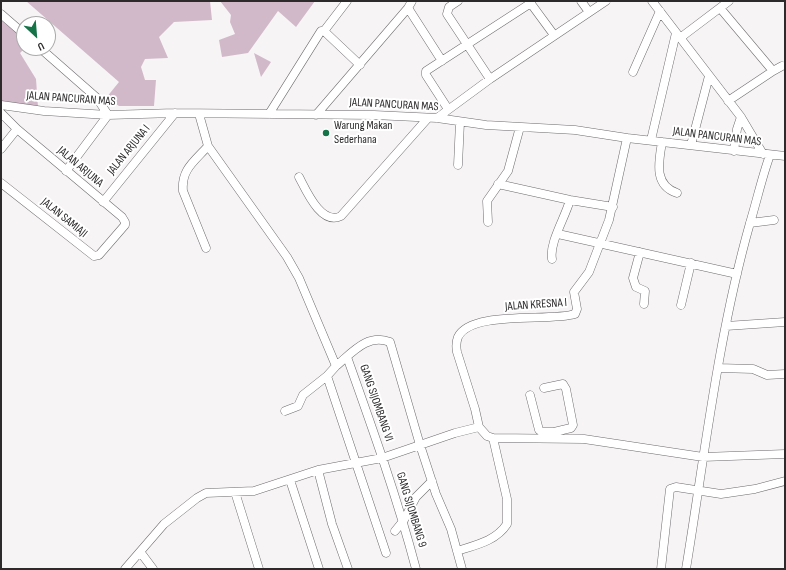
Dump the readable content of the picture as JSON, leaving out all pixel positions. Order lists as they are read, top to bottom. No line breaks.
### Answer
{"streets":{"street":["JALAN PANCURAN MAS","JALAN ARJUNA I","JALAN ARJUNA","JALAN SAMIAJI","JALAN KRESNA I","GANG SIJOMBANG VI","GANG SIJOMBANG 9"]},"crossings":[["JALAN PANCURAN MAS","JALAN ARJUNA I"],["JALAN PANCURAN MAS","JALAN KRESNA I"],["JALAN ARJUNA I","JALAN ARJUNA"],["JALAN ARJUNA","JALAN SAMIAJI"],["GANG SIJOMBANG VI","GANG SIJOMBANG 9"]],"places":["Warung Makan Sederhana"],"north":"bottom right"}
